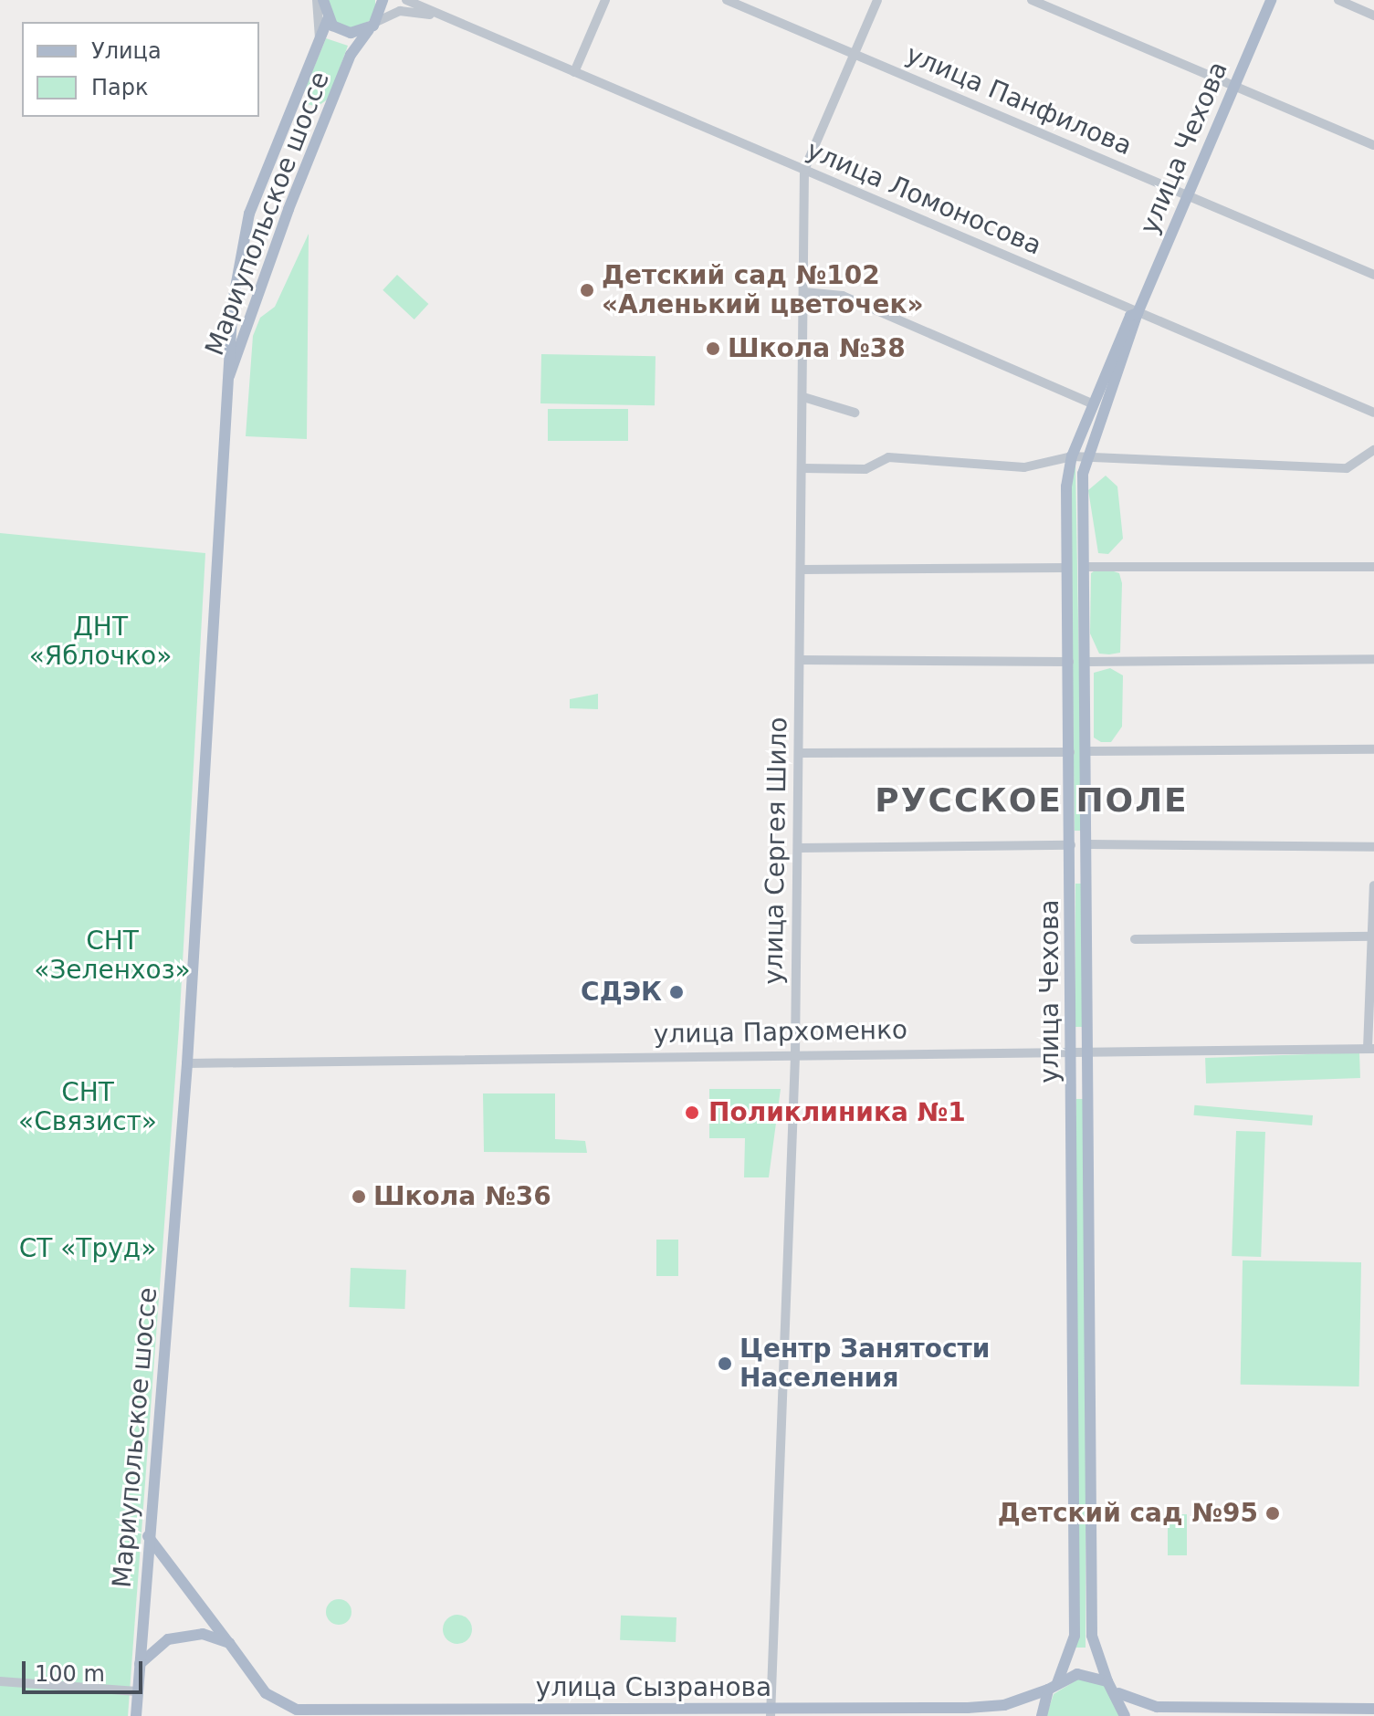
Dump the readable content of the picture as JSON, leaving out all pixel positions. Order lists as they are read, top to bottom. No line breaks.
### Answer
{"streets":{"main road":["улица Чехова","Мариупольское шоссе","улица Сызранова"],"street":["улица Панфилова","улица Ломоносова","улица Сергея Шило","улица Пархоменко"]},"crossings":[["улица Панфилова","улица Чехова"],["улица Панфилова","улица Сергея Шило"],["улица Чехова","улица Ломоносова"],["улица Чехова","улица Пархоменко"],["улица Чехова","улица Сызранова"],["улица Ломоносова","Мариупольское шоссе"],["улица Ломоносова","улица Сергея Шило"],["Мариупольское шоссе","улица Пархоменко"],["улица Сергея Шило","улица Пархоменко"],["улица Сергея Шило","улица Сызранова"]],"districts":["РУССКОЕ ПОЛЕ"],"parks":["ДНТ «Яблочко»","СНТ «Зеленхоз»","СНТ «Связист»","СТ «Труд»"],"places":["Детский сад №102 «Аленький цветочек»","Школа №38","СДЭК","Поликлиника №1","Школа №36","Центр Занятости Населения","Детский сад №95"],"legend":["Улица","Парк"],"scale_bar":"100 m"}
